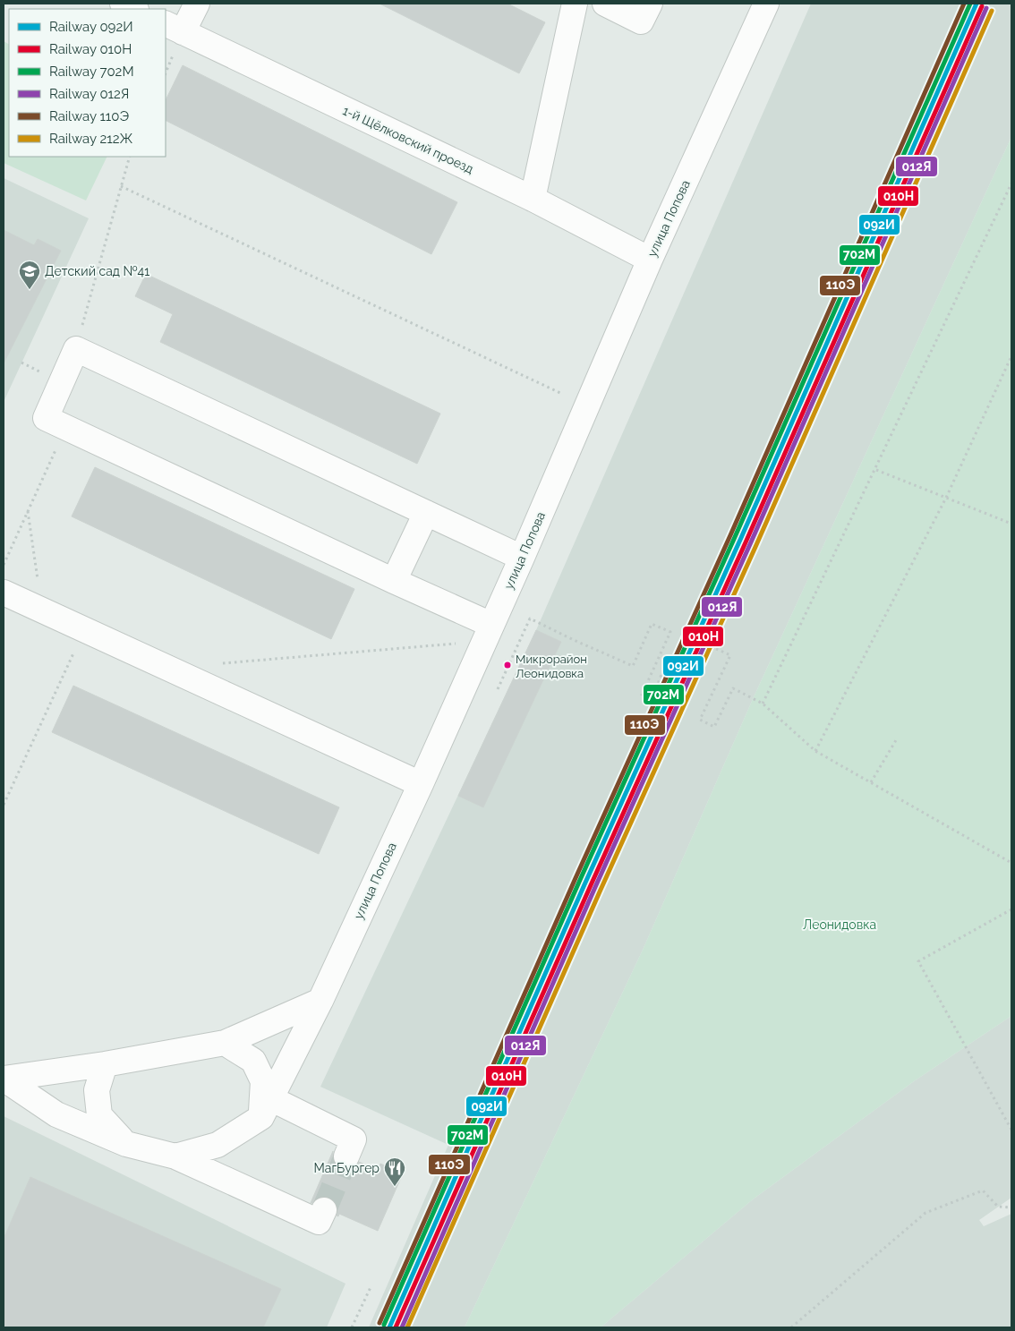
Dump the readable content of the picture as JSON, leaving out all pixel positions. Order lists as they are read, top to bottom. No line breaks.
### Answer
{"streets":{"street":["1-й Щёлковский проезд","улица Попова"]},"crossings":[["1-й Щёлковский проезд","улица Попова"]],"parks":["Леонидовка"],"places":{"school or university":["Детский сад №41"],"other":["Микрорайон Леонидовка"],"restaurant":["МагБургер"]},"lines":["rail line 092И","rail line 702М","rail line 110Э","rail line 010Н","rail line 012Я","rail line 212Ж"],"legend":["Railway 092И","Railway 010Н","Railway 702М","Railway 012Я","Railway 110Э","Railway 212Ж"]}
